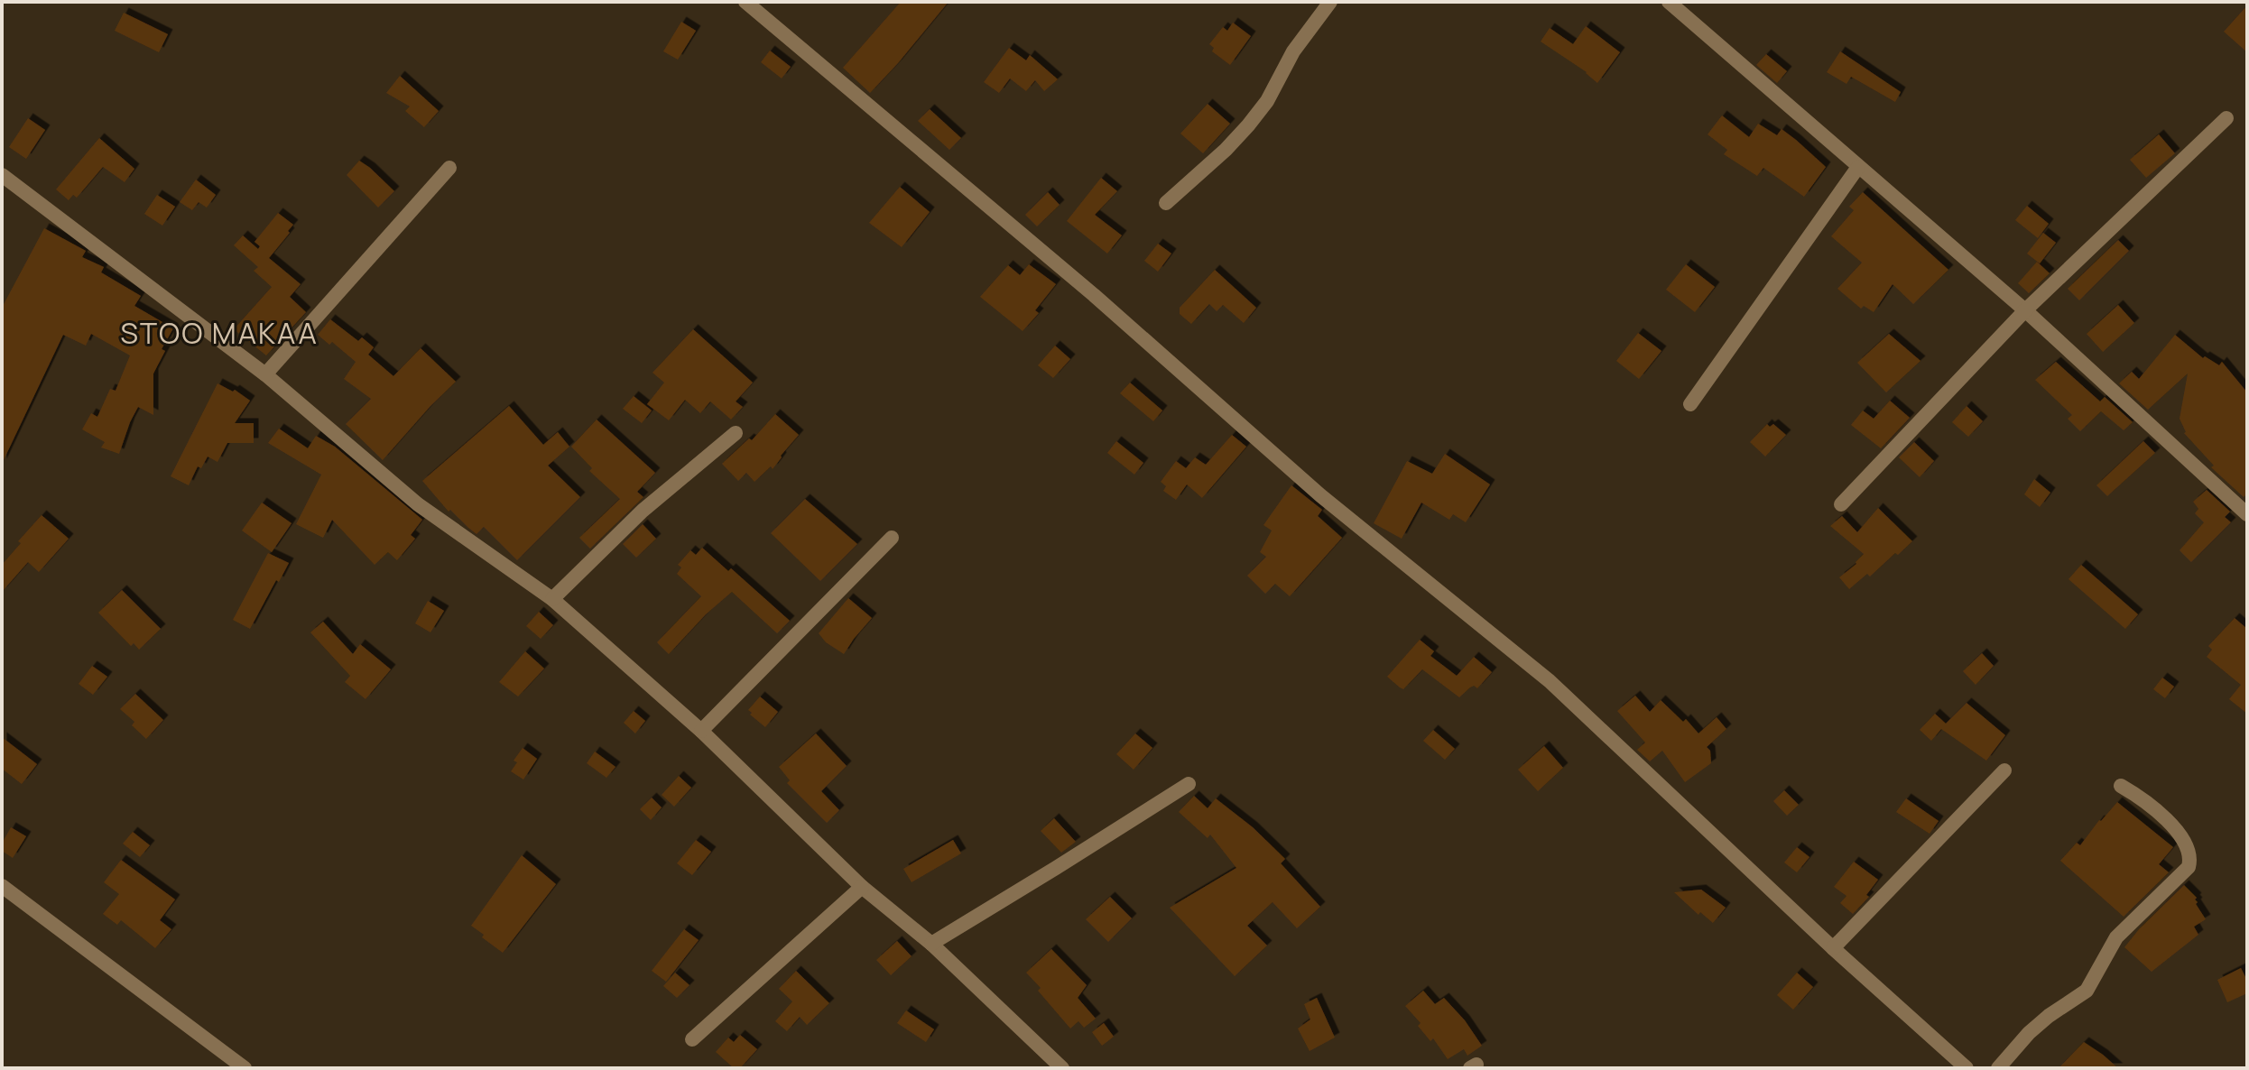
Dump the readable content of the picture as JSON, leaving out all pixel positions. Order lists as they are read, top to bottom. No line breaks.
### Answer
{"districts":["STOO MAKAA"]}
